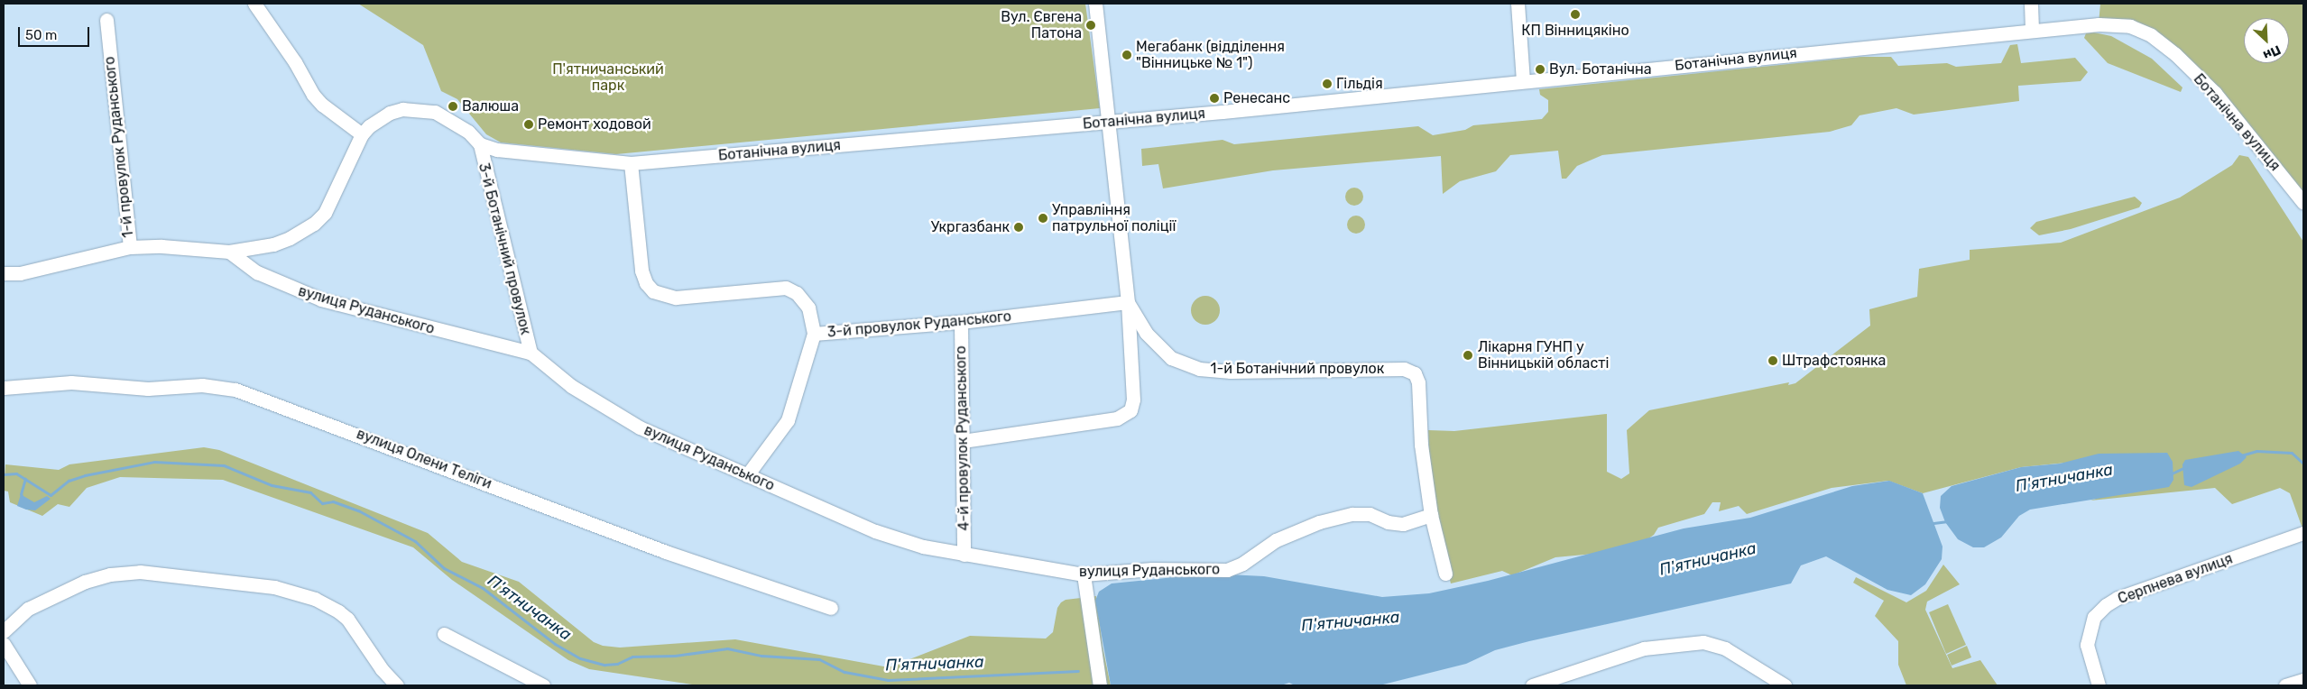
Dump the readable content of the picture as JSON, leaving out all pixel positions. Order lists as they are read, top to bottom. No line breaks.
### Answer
{"streets":{"street":["Ботанічна вулиця","1-й провулок Руданського","3-й Ботанічний провулок","вулиця Руданського","3-й провулок Руданського","1-й Ботанічний провулок","4-й провулок Руданського","вулиця Олени Теліги","Серпнева вулиця"]},"crossings":[["Ботанічна вулиця","3-й Ботанічний провулок"],["Ботанічна вулиця","вулиця Руданського"],["Ботанічна вулиця","1-й Ботанічний провулок"],["3-й Ботанічний провулок","вулиця Руданського"],["вулиця Руданського","3-й провулок Руданського"],["вулиця Руданського","1-й Ботанічний провулок"],["вулиця Руданського","4-й провулок Руданського"],["3-й провулок Руданського","1-й Ботанічний провулок"],["3-й провулок Руданського","4-й провулок Руданського"],["1-й Ботанічний провулок","4-й провулок Руданського"]],"water":["П'ятничанка"],"parks":["П'ятничанський парк"],"places":["КП Вінницякіно","Вул. Євгена Патона","Мегабанк (відділення \"Вінницьке № 1\")","Вул. Ботанічна","Гільдія","Ренесанс","Валюша","Ремонт ходовой","Управління патрульної поліції","Укргазбанк","Лікарня ГУНП у Вінницькій області","Штрафстоянка"],"scale_bar":"50 m","north":"bottom right"}
